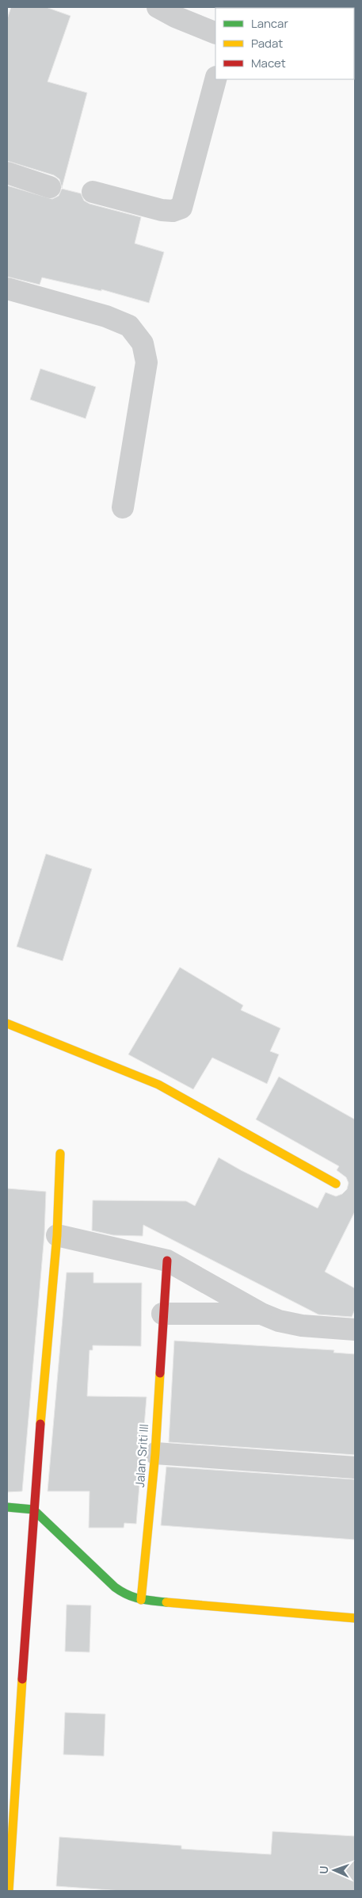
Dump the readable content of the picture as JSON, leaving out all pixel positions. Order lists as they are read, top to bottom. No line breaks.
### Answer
{"streets":{"street":["Jalan Sriti III"]},"legend":["Lancar","Padat","Macet"],"north":"left"}
